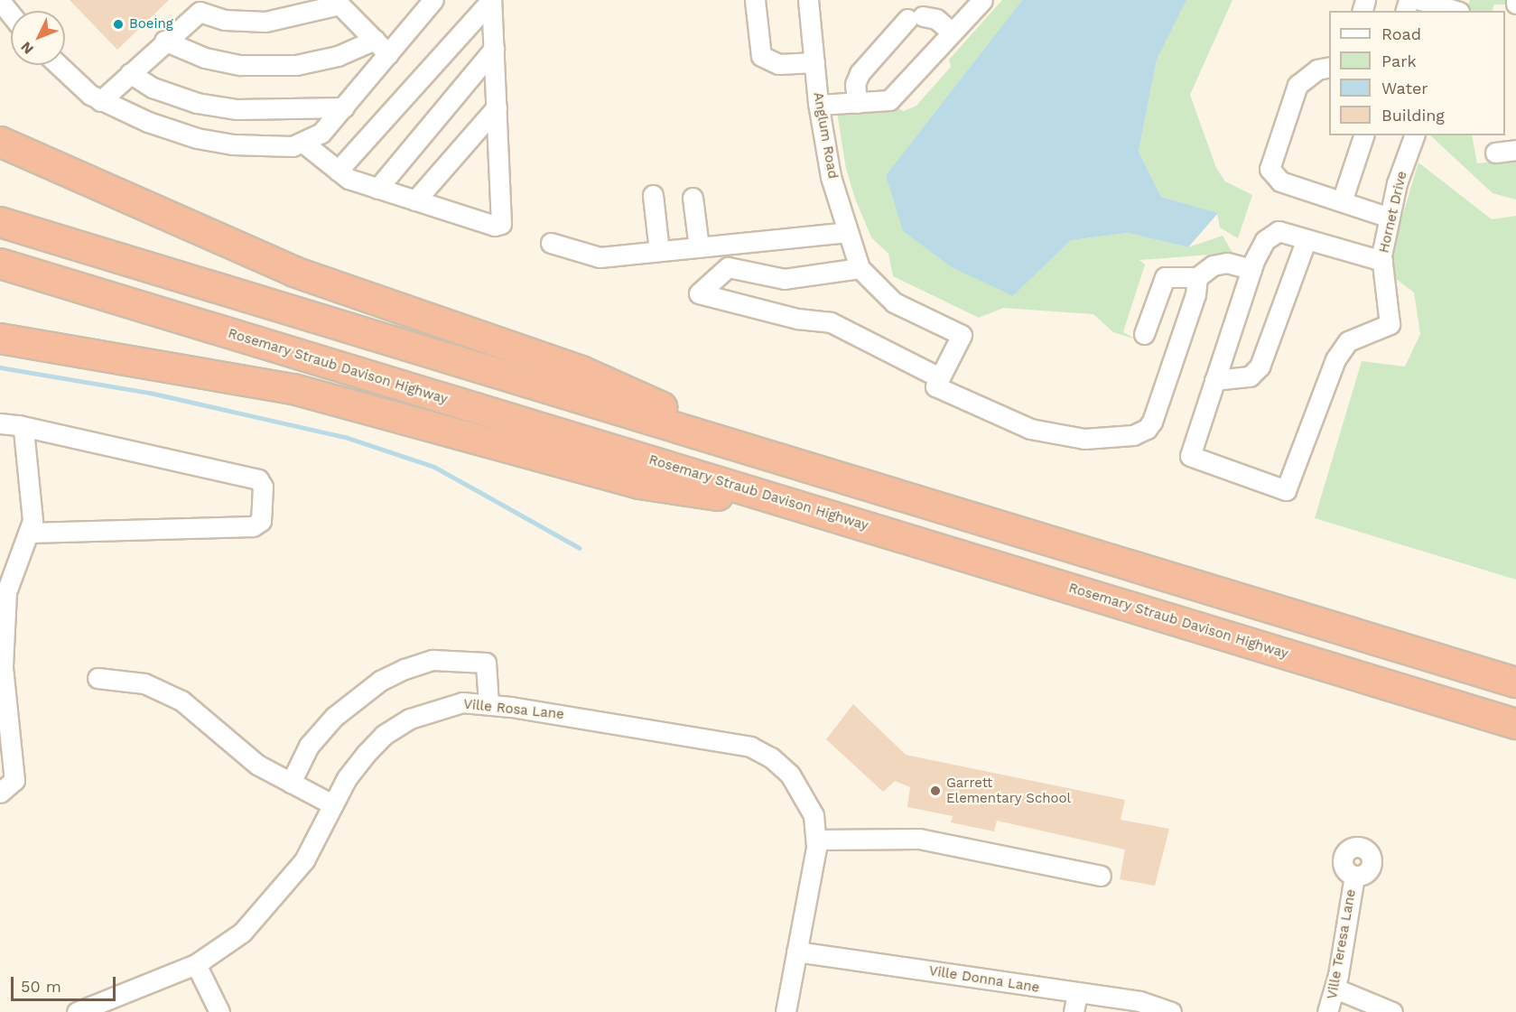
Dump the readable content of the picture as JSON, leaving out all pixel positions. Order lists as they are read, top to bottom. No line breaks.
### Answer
{"streets":{"highway":["Rosemary Straub Davison Highway"],"street":["Anglum Road","Hornet Drive","Ville Rosa Lane","Ville Teresa Lane","Ville Donna Lane"]},"crossings":[["Ville Rosa Lane","Ville Donna Lane"]],"places":["Boeing","Garrett Elementary School"],"legend":["Road","Park","Water","Building"],"scale_bar":"50 m","north":"bottom left"}
